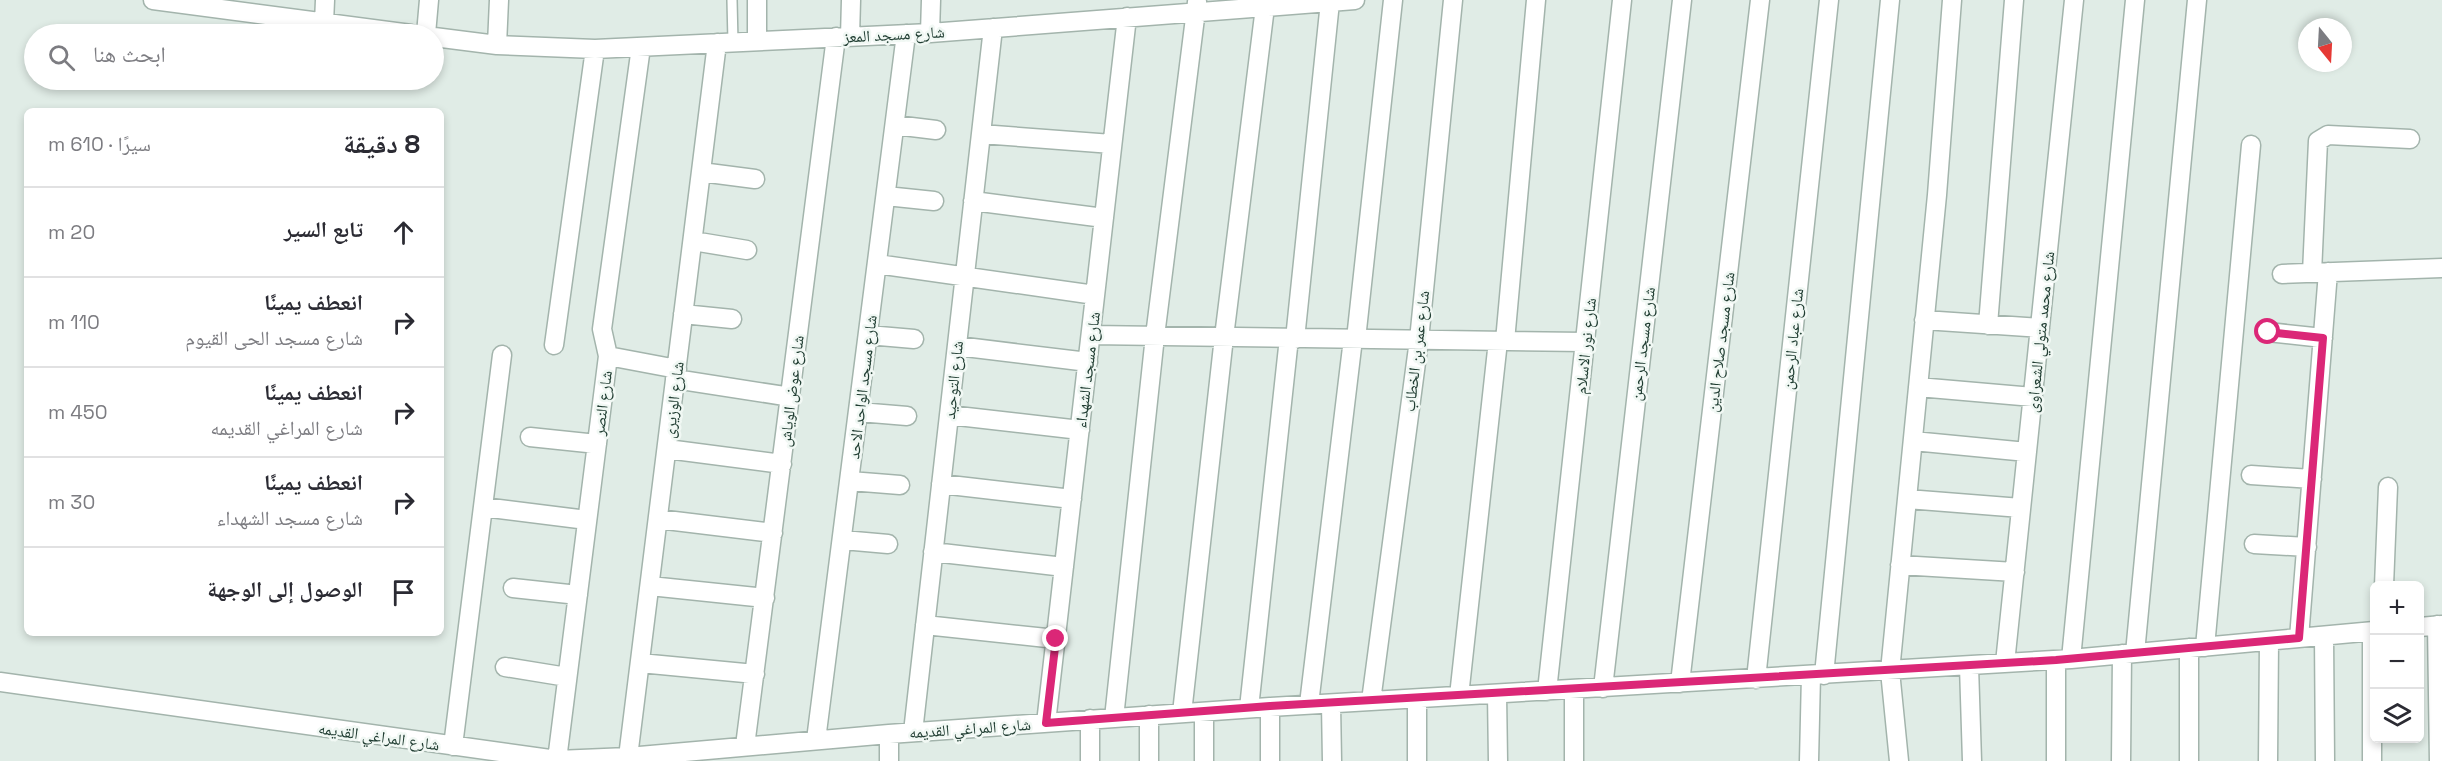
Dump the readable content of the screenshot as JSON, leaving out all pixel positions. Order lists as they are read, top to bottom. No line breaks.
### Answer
{"streets":{"street":["شارع مسجد المعز","شارع محمد متولي الشعراوى","شارع عباد الرحمن","شارع مسجد صلاح الدين","شارع مسجد الرحمن","شارع نور الاسلام","شارع عمر بن الخطاب","شارع مسجد الشهداء","شارع التوحيد","شارع مسجد الواحد الاحد","شارع عوض الوياش","شارع الوزيرى","شارع النصر","شارع المراغي القديمه"]},"crossings":[["شارع مسجد المعز","شارع مسجد الشهداء"],["شارع مسجد المعز","شارع التوحيد"],["شارع مسجد المعز","شارع مسجد الواحد الاحد"],["شارع مسجد المعز","شارع عوض الوياش"],["شارع مسجد المعز","شارع الوزيرى"],["شارع مسجد المعز","شارع النصر"],["شارع محمد متولي الشعراوى","شارع المراغي القديمه"],["شارع عباد الرحمن","شارع المراغي القديمه"],["شارع مسجد صلاح الدين","شارع المراغي القديمه"],["شارع مسجد الرحمن","شارع المراغي القديمه"],["شارع نور الاسلام","شارع المراغي القديمه"],["شارع عمر بن الخطاب","شارع المراغي القديمه"],["شارع مسجد الشهداء","شارع المراغي القديمه"],["شارع التوحيد","شارع المراغي القديمه"],["شارع مسجد الواحد الاحد","شارع المراغي القديمه"],["شارع عوض الوياش","شارع المراغي القديمه"],["شارع الوزيرى","شارع المراغي القديمه"],["شارع النصر","شارع المراغي القديمه"]],"north":"bottom","page":{"search":"ابحث هنا","heading":["8 دقيقة","سيرًا · 610 m"],"list":[["تابع السير","20 m"],["انعطف يمينًا","شارع مسجد الحى القيوم","110 m"],["انعطف يمينًا","شارع المراغي القديمه","450 m"],["انعطف يمينًا","شارع مسجد الشهداء","30 m"],"الوصول إلى الوجهة"],"map_buttons":["+","−"]}}
